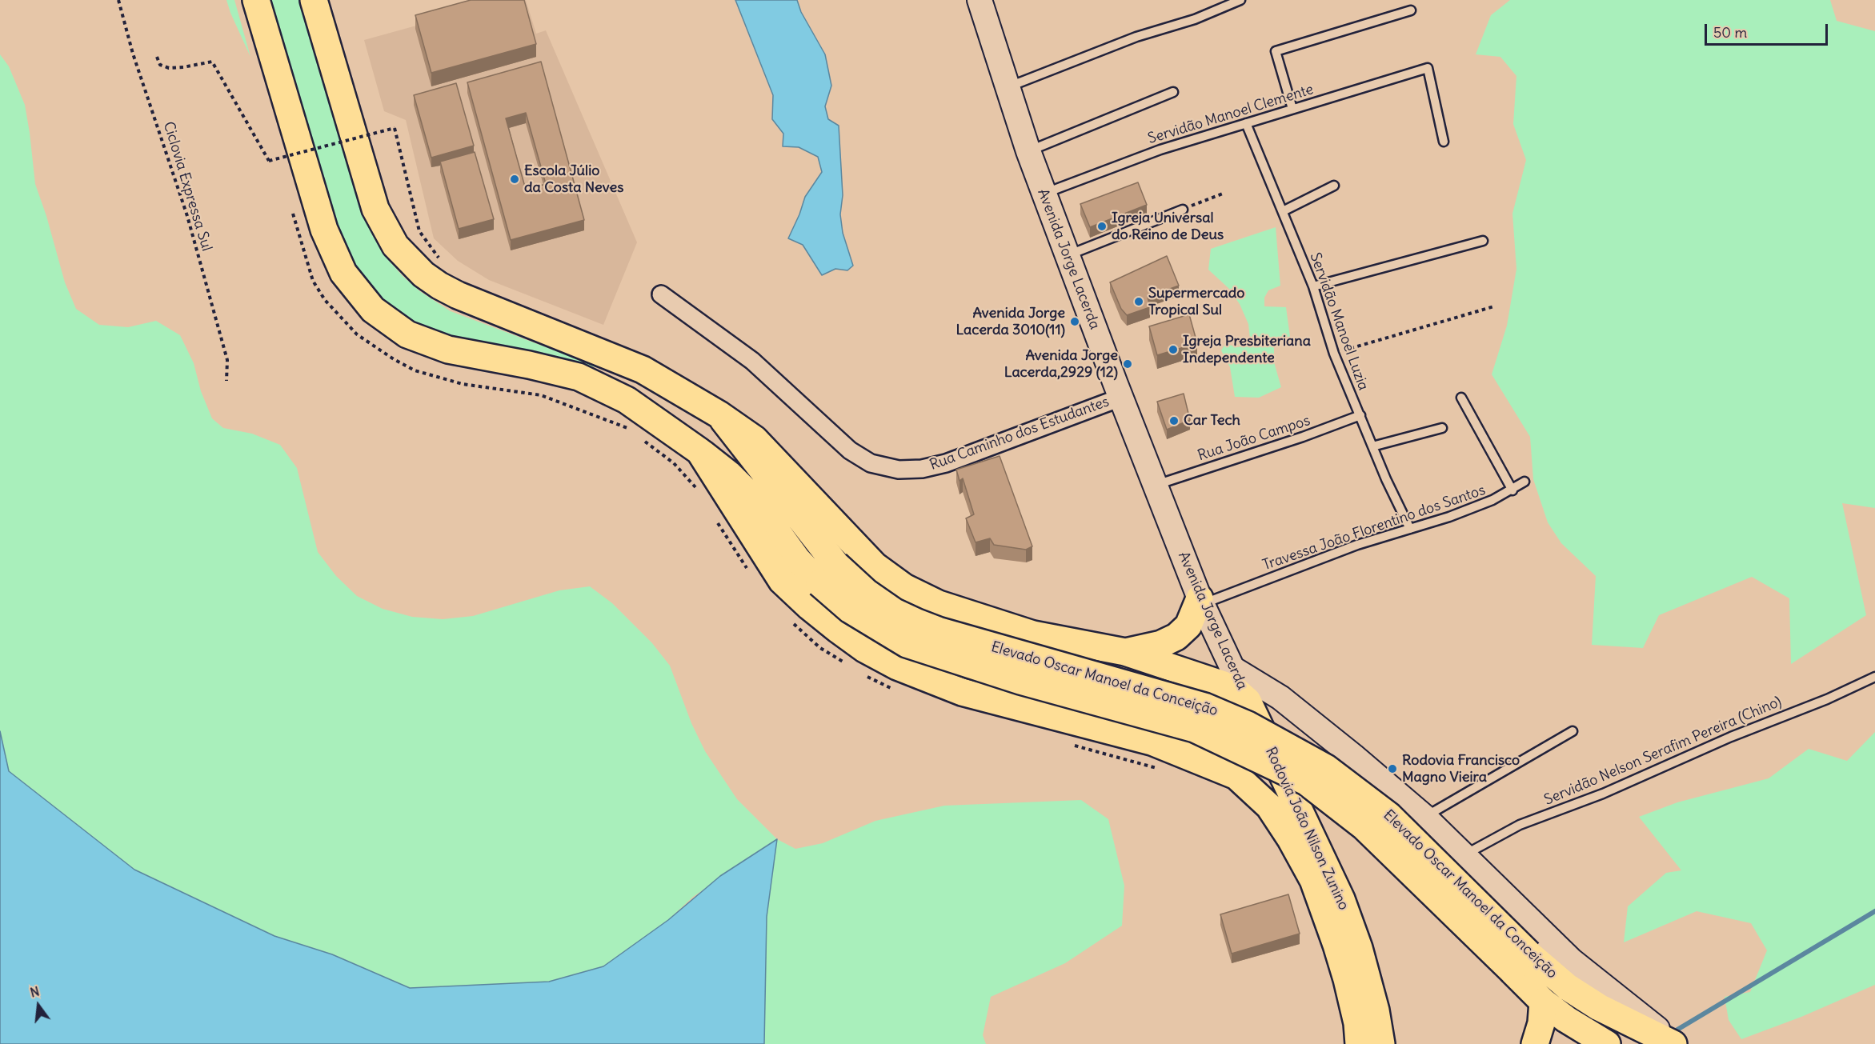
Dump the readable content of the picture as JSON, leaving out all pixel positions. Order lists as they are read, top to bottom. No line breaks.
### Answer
{"streets":{"main road":["Avenida Jorge Lacerda","Elevado Oscar Manoel da Conceição","Rodovia João Nilson Zunino"],"street":["Rua Caminho dos Estudantes"],"lane":["Servidão Manoel Clemente","Servidão Manoel Luzia","Rua João Campos","Travessa João Florentino dos Santos","Servidão Nelson Serafim Pereira (Chino)"],"path":["Ciclovia Expressa Sul"]},"crossings":[["Servidão Manoel Clemente","Avenida Jorge Lacerda"],["Servidão Manoel Clemente","Servidão Manoel Luzia"],["Avenida Jorge Lacerda","Rua Caminho dos Estudantes"],["Avenida Jorge Lacerda","Rua João Campos"],["Avenida Jorge Lacerda","Travessa João Florentino dos Santos"],["Avenida Jorge Lacerda","Rodovia João Nilson Zunino"],["Servidão Manoel Luzia","Rua João Campos"],["Servidão Manoel Luzia","Travessa João Florentino dos Santos"],["Elevado Oscar Manoel da Conceição","Rodovia João Nilson Zunino"]],"places":["Escola Júlio da Costa Neves","Igreja Universal do Reino de Deus","Supermercado Tropical Sul","Avenida Jorge Lacerda 3010(11)","Igreja Presbiteriana Independente","Avenida Jorge Lacerda,2929 (12)","Car Tech","Rodovia Francisco Magno Vieira"],"scale_bar":"50 m","north":"top"}
